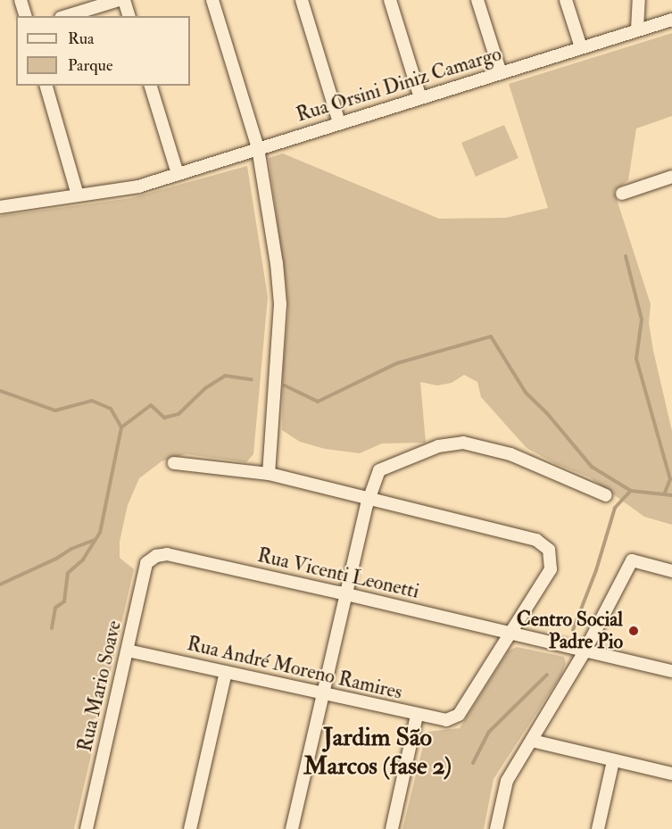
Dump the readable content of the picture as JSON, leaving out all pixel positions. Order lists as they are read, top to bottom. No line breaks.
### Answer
{"streets":{"street":["Rua Orsini Diniz Camargo","Rua Vicenti Leonetti","Rua André Moreno Ramires","Rua Mario Soave"]},"crossings":[["Rua Vicenti Leonetti","Rua André Moreno Ramires"],["Rua Vicenti Leonetti","Rua Mario Soave"],["Rua André Moreno Ramires","Rua Mario Soave"]],"districts":["Jardim São Marcos (fase 2)"],"places":["Centro Social Padre Pio"],"legend":["Rua","Parque"]}
